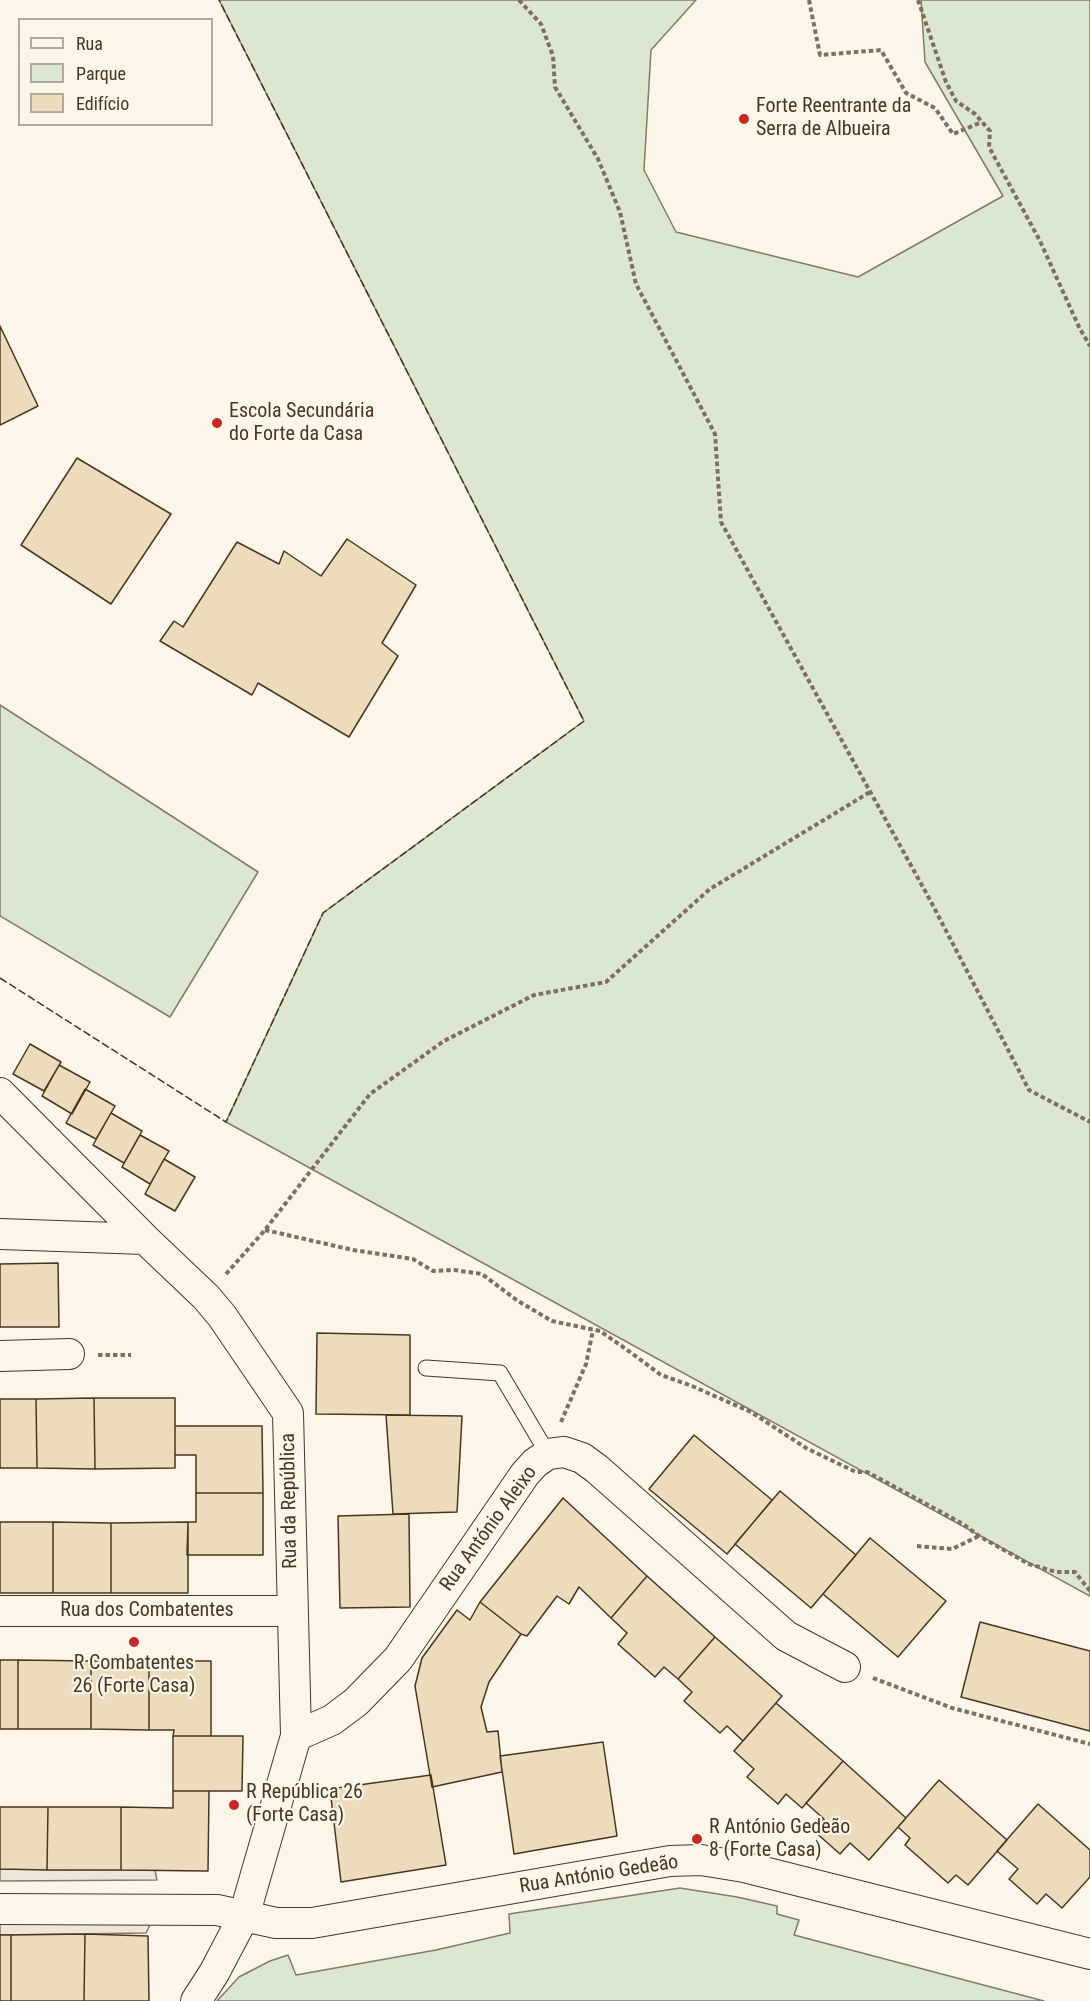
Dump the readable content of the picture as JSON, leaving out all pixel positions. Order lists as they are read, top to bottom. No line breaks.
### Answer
{"streets":{"street":["Rua da República","Rua António Aleixo","Rua dos Combatentes","Rua António Gedeão"]},"crossings":[["Rua da República","Rua António Aleixo"],["Rua da República","Rua dos Combatentes"],["Rua da República","Rua António Gedeão"]],"places":["Forte Reentrante da Serra de Albueira","Escola Secundária do Forte da Casa","R Combatentes 26 (Forte Casa)","R República 26 (Forte Casa)","R António Gedeão 8 (Forte Casa)"],"legend":["Rua","Parque","Edifício"]}
